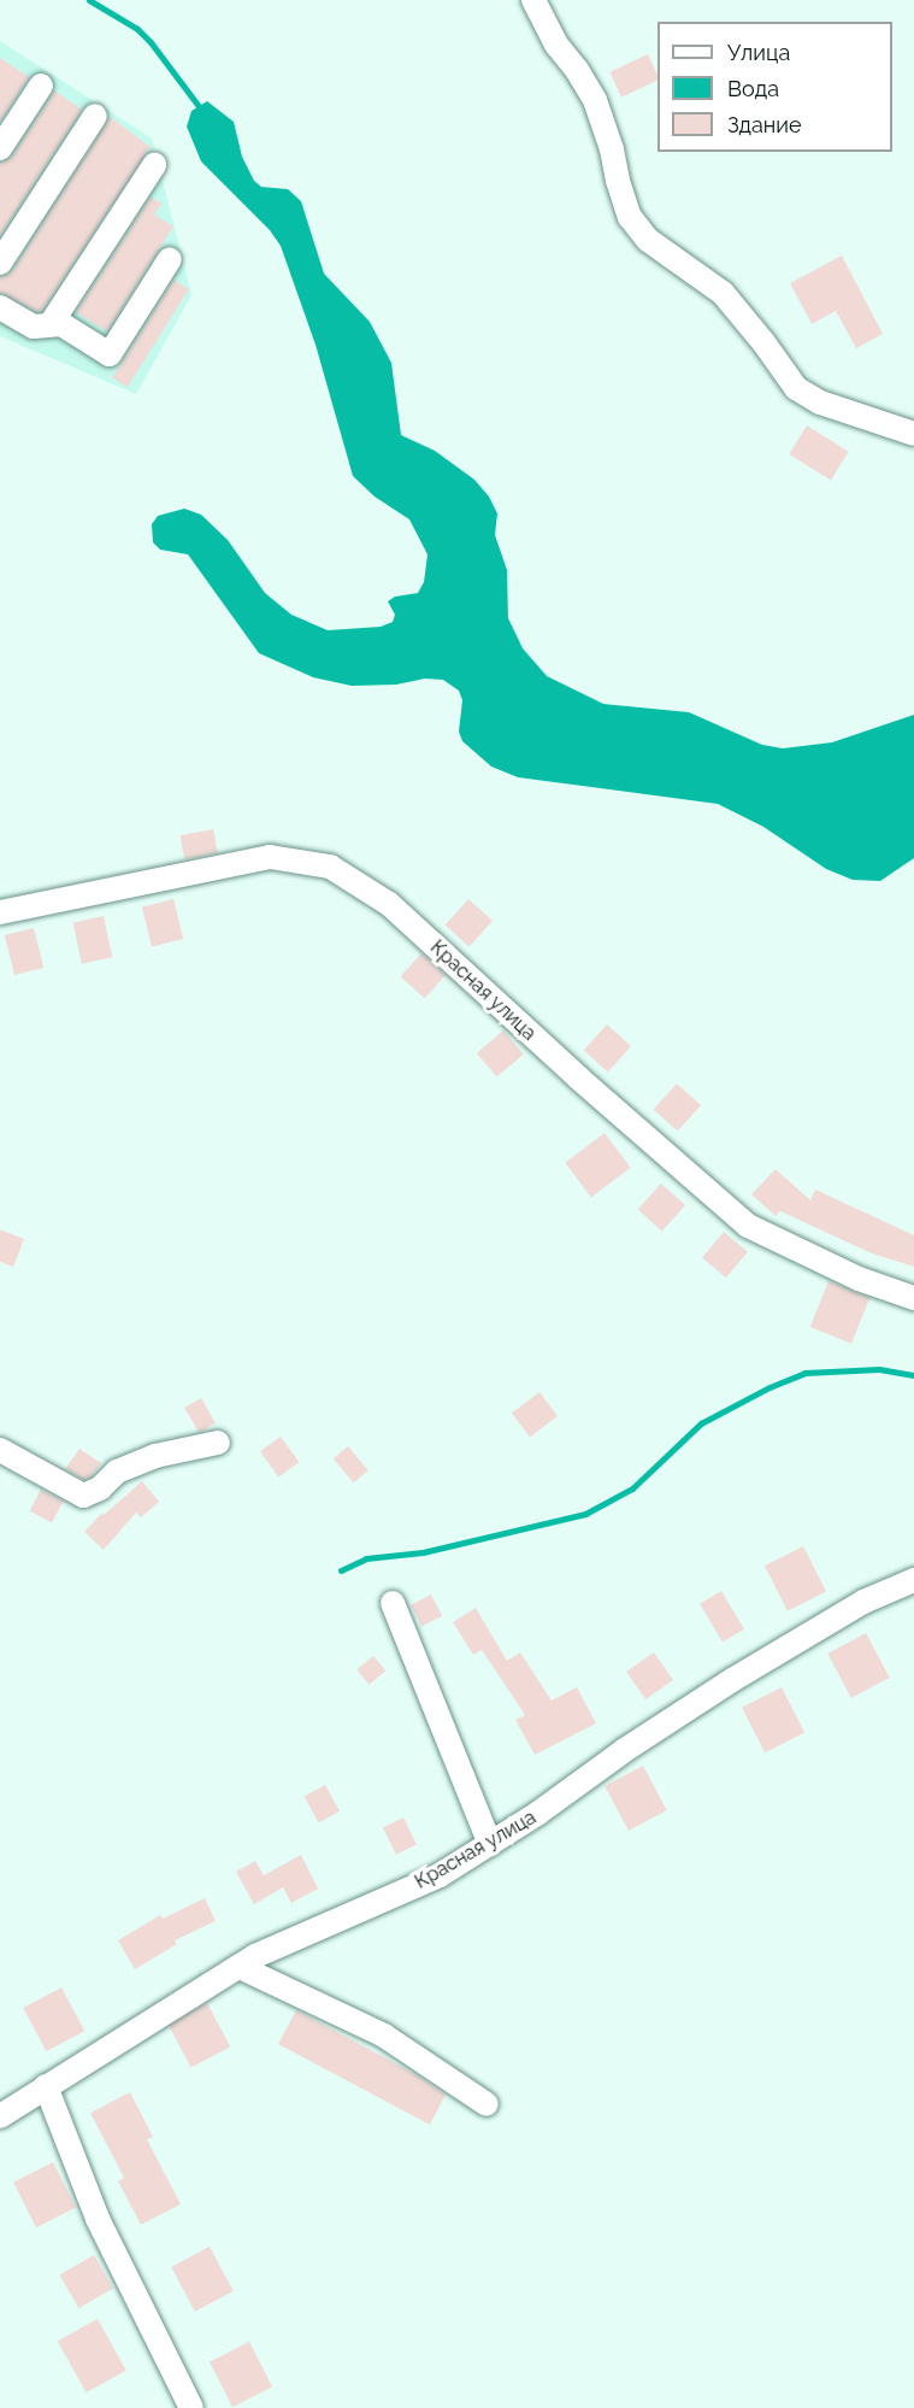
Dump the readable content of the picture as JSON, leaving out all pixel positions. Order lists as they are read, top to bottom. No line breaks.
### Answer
{"streets":{"street":["Красная улица"]},"legend":["Улица","Вода","Здание"]}
